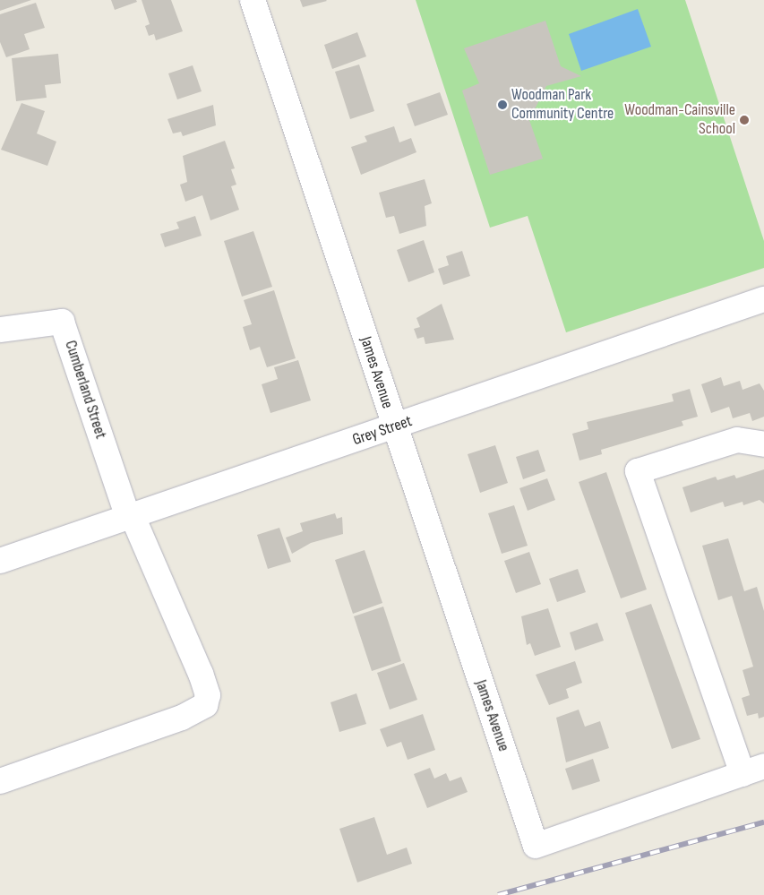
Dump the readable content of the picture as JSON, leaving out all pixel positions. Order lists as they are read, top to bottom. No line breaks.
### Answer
{"streets":{"street":["James Avenue","Cumberland Street","Grey Street"]},"crossings":[["James Avenue","Grey Street"],["Cumberland Street","Grey Street"]],"places":["Woodman Park Community Centre","Woodman-Cainsville School"]}
